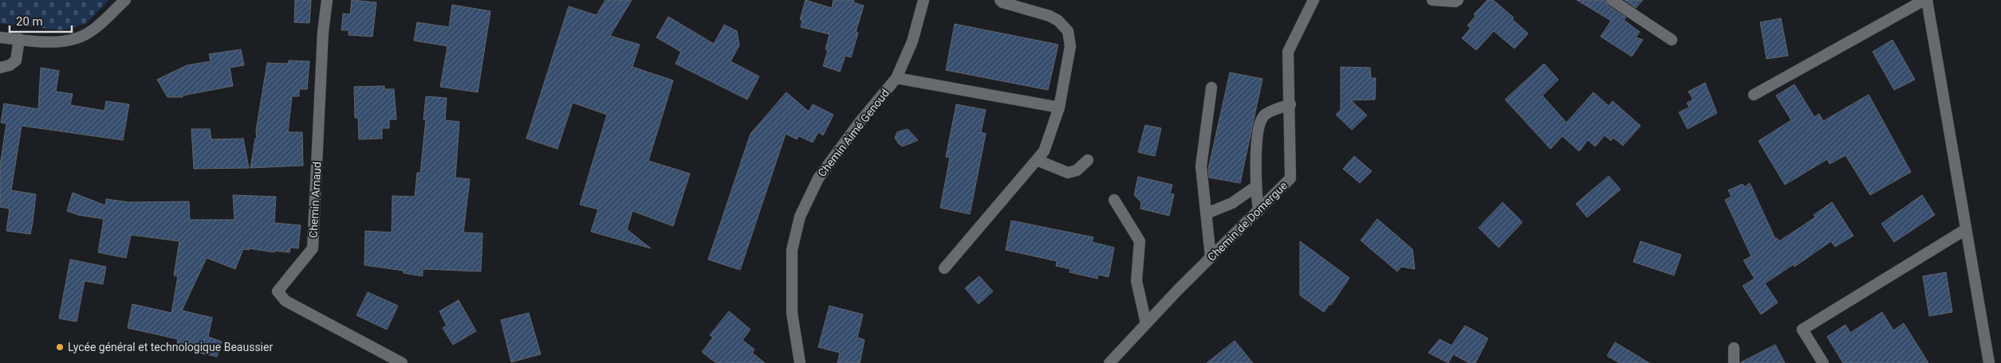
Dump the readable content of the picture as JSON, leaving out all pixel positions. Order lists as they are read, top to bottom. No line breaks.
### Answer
{"streets":{"street":["Chemin Aimé Genoud","Chemin Arnaud","Chemin de Domergue"]},"places":["Lycée général et technologique Beaussier"],"scale_bar":"20 m"}
